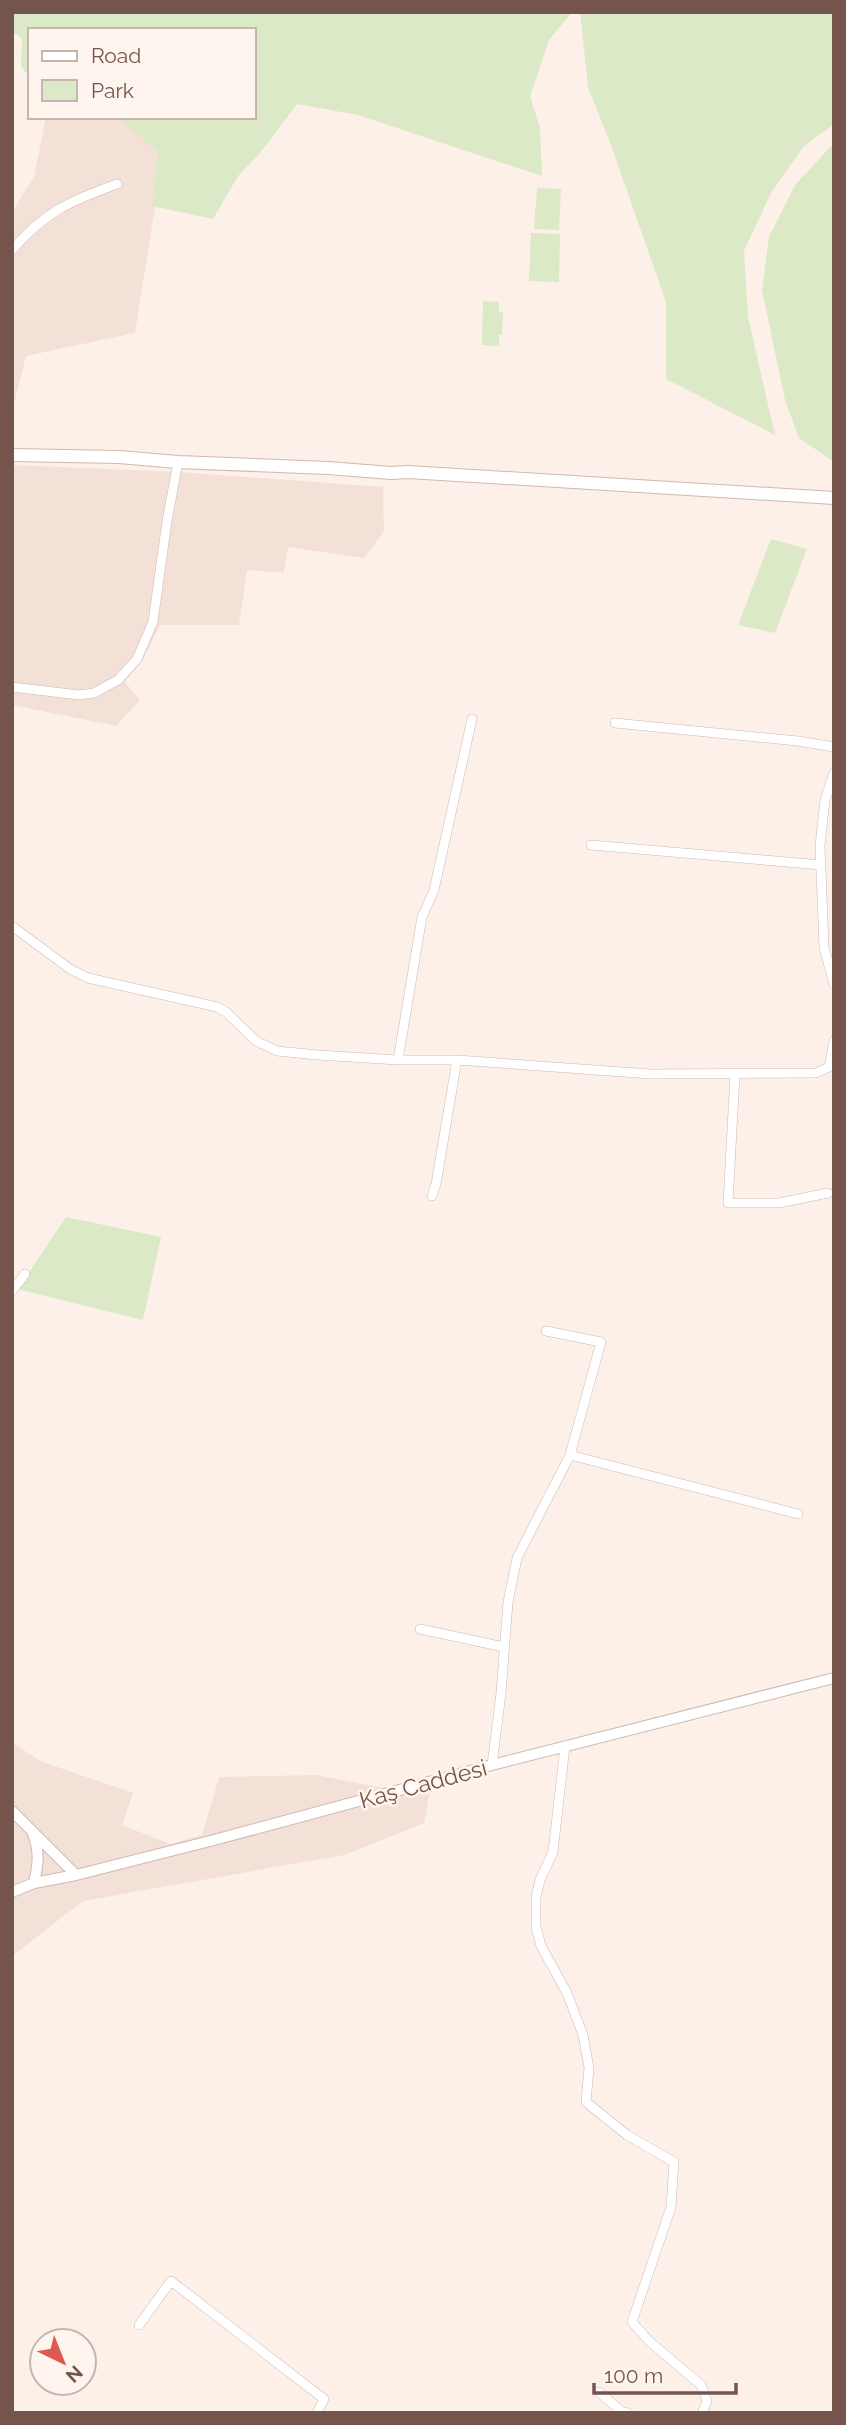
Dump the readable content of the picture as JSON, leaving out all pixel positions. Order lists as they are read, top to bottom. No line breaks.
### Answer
{"streets":{"street":["Kaş Caddesi"]},"legend":["Road","Park"],"scale_bar":"100 m","north":"bottom right"}
